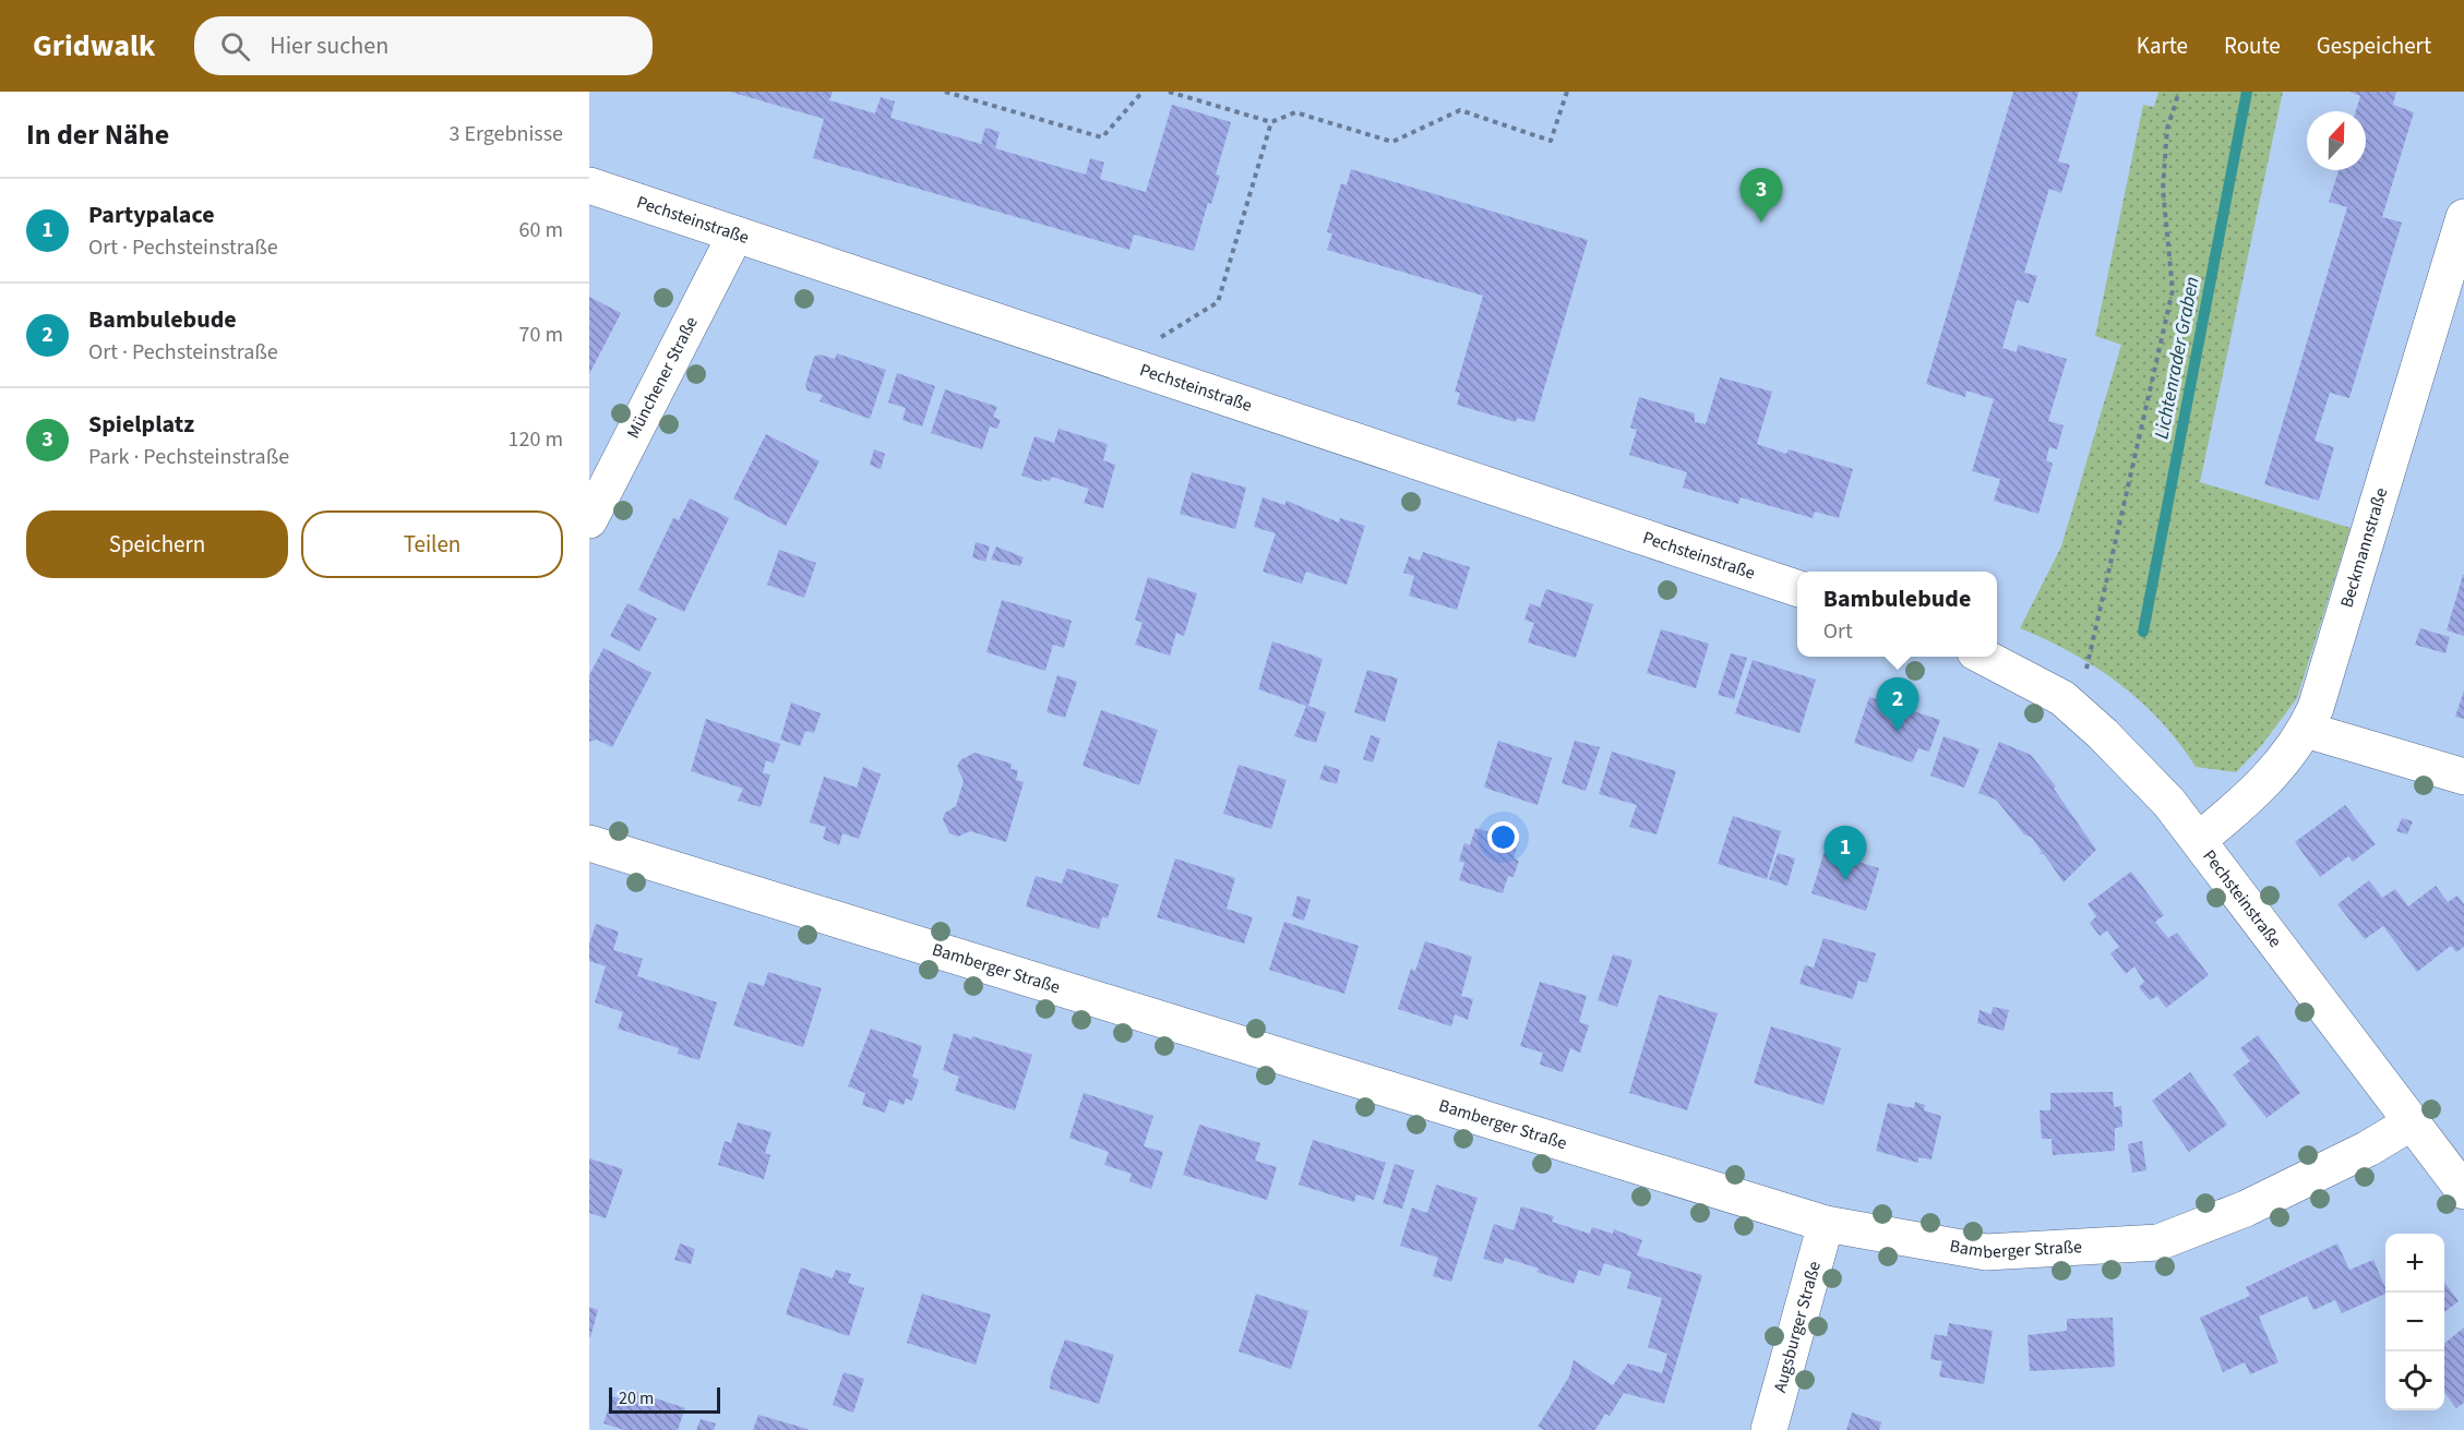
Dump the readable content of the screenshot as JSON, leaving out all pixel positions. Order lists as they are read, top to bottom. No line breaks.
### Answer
{"streets":{"street":["Pechsteinstraße","Münchener Straße","Beckmannstraße","Bamberger Straße","Augsburger Straße"]},"crossings":[["Pechsteinstraße","Münchener Straße"],["Pechsteinstraße","Beckmannstraße"],["Pechsteinstraße","Bamberger Straße"],["Bamberger Straße","Augsburger Straße"]],"water":["Lichtenrader Graben"],"scale_bar":"20 m","north":"top","page":{"header":"Gridwalk","search":"Hier suchen","nav":["Karte","Route","Gespeichert"],"heading":["In der Nähe","3 Ergebnisse"],"pins":["3","2","1"],"list":[{"mark":"1","name":"Partypalace","note":"Ort · Pechsteinstraße","value":"60 m"},{"mark":"2","name":"Bambulebude","note":"Ort · Pechsteinstraße","value":"70 m"},{"mark":"3","name":"Spielplatz","note":"Park · Pechsteinstraße","value":"120 m"}],"buttons":["Speichern","Teilen"],"popup":["Bambulebude","Ort"],"map_buttons":["+","−"],"scale":"20 m"}}
